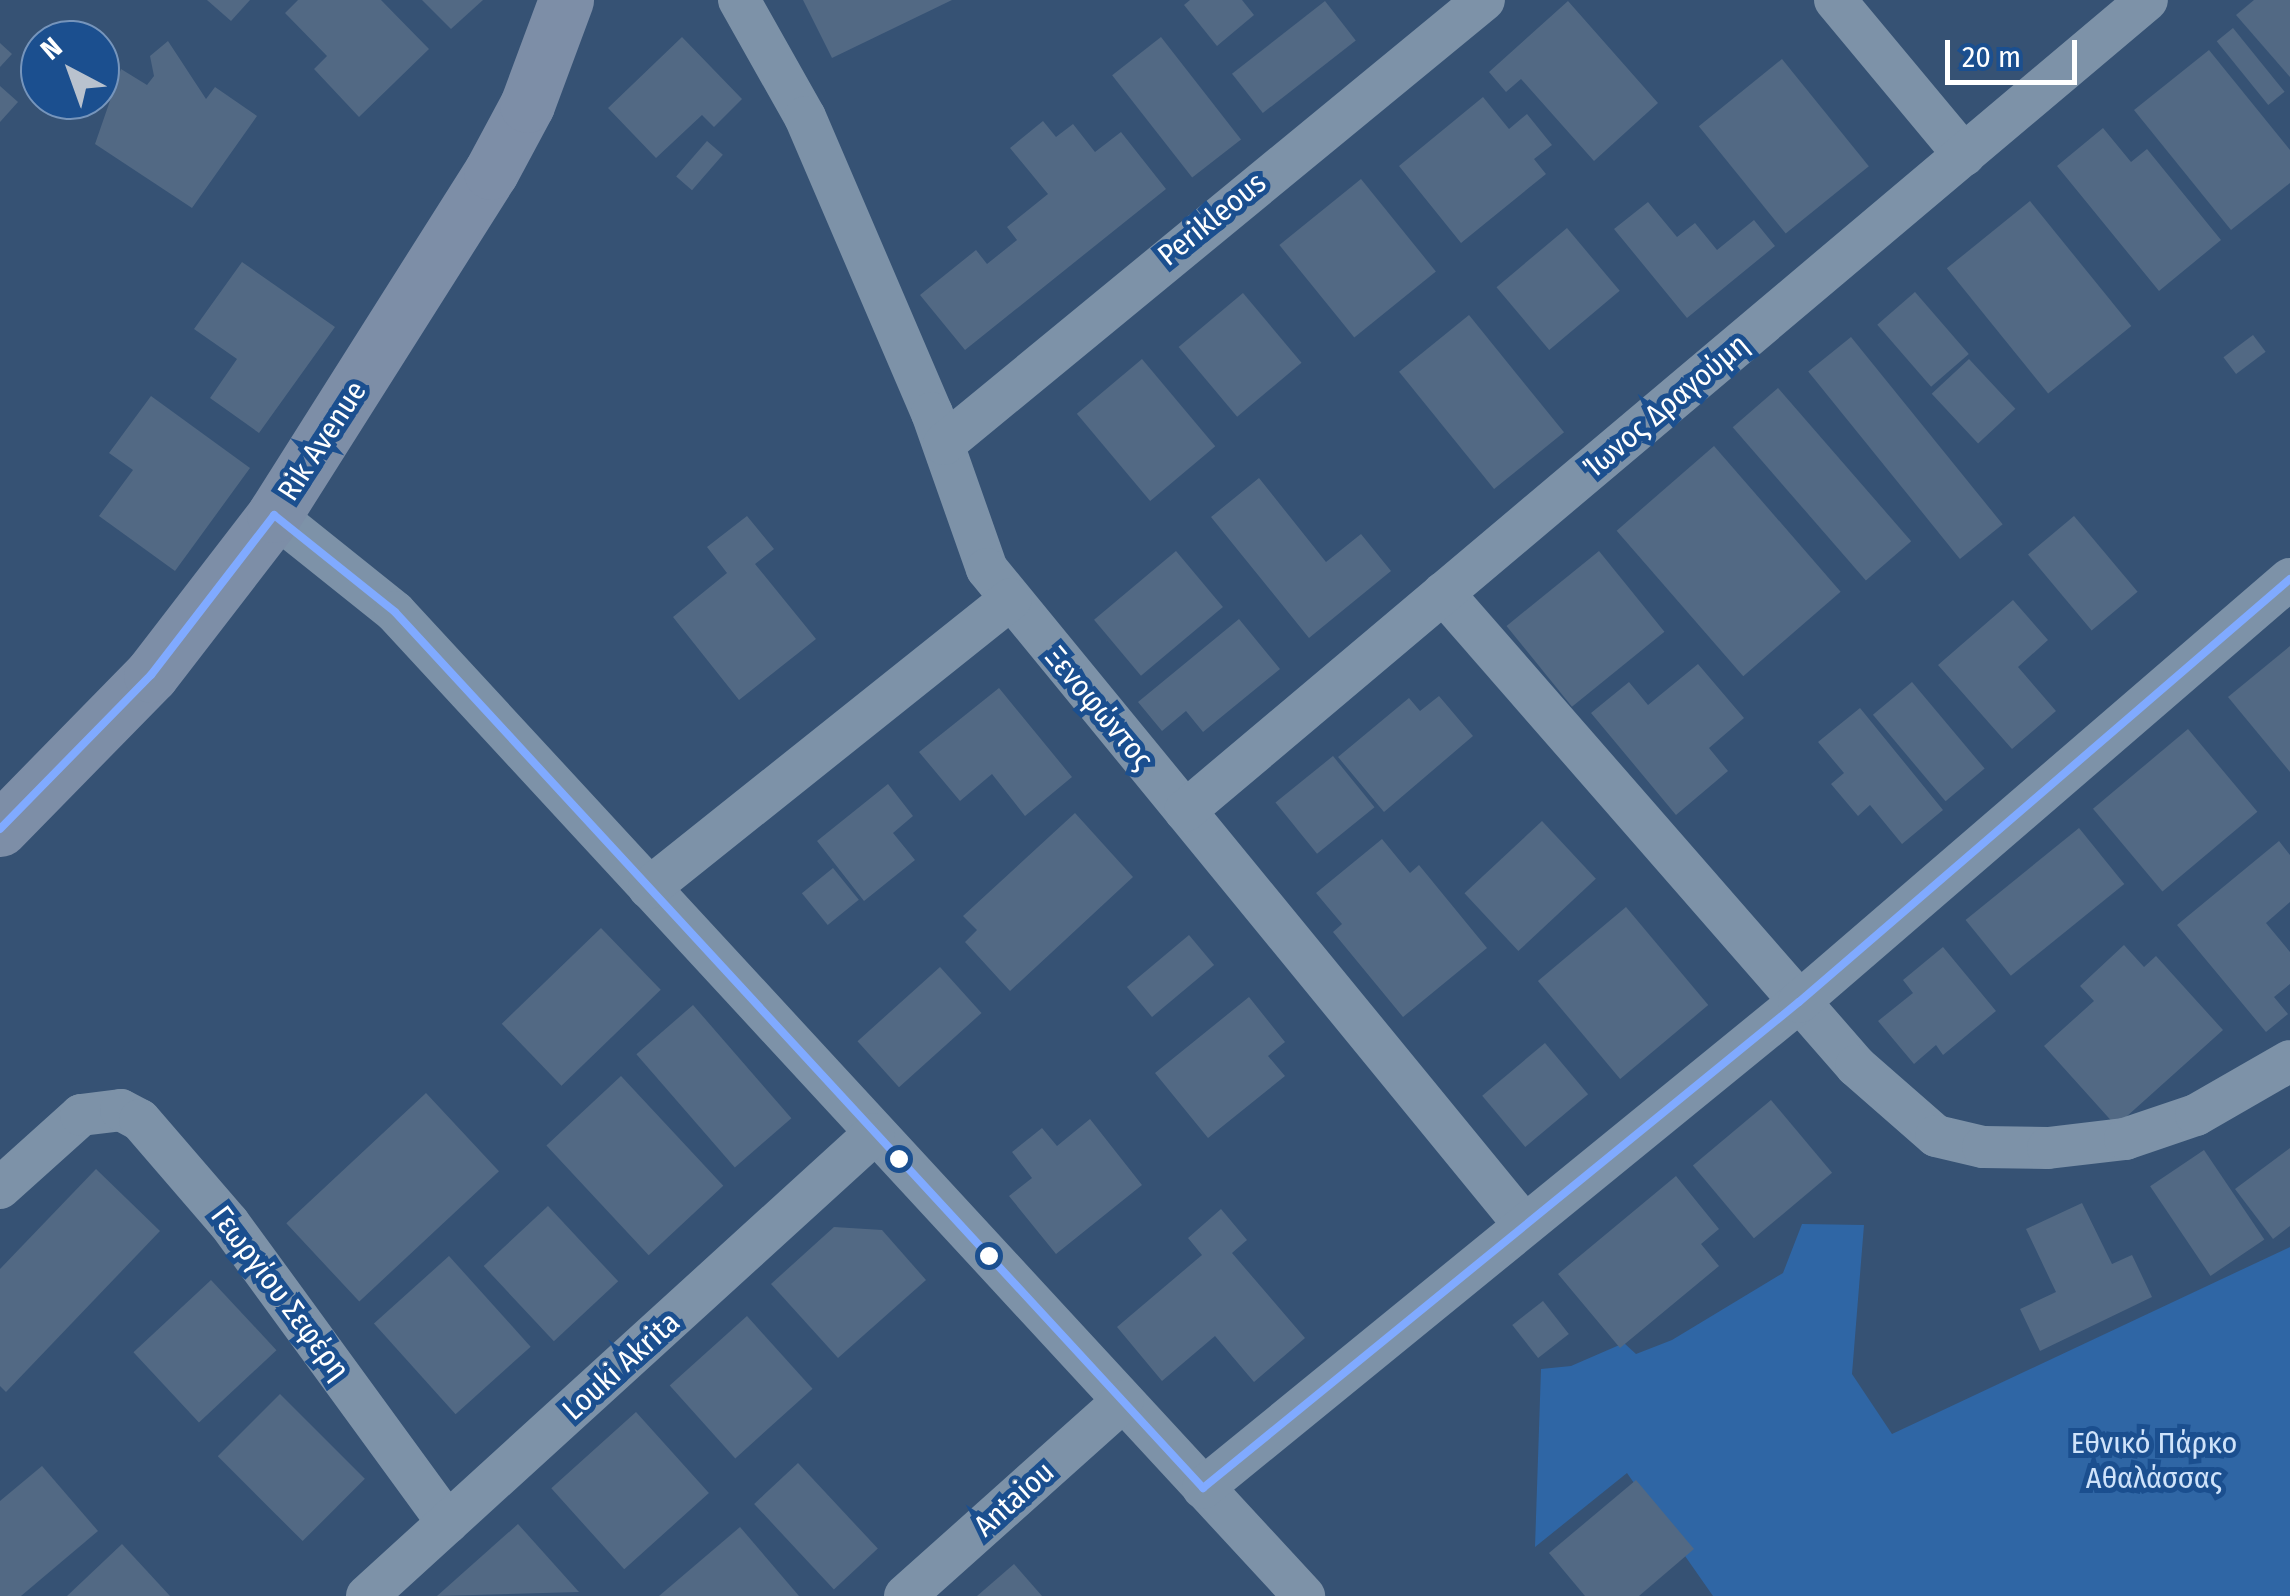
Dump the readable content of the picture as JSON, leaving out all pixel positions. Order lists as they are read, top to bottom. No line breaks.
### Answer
{"streets":{"main road":["Rik Avenue"],"street":["Perikleous","Ίωνος Δραγούμη","Ξενοφώντος","Γεωργίου Σεφέρη","Louki Akrita","Antaiou"]},"crossings":[["Perikleous","Ξενοφώντος"],["Ίωνος Δραγούμη","Ξενοφώντος"],["Γεωργίου Σεφέρη","Louki Akrita"]],"parks":["Εθνικό Πάρκο Αθαλάσσας"],"scale_bar":"20 m","north":"top left"}
